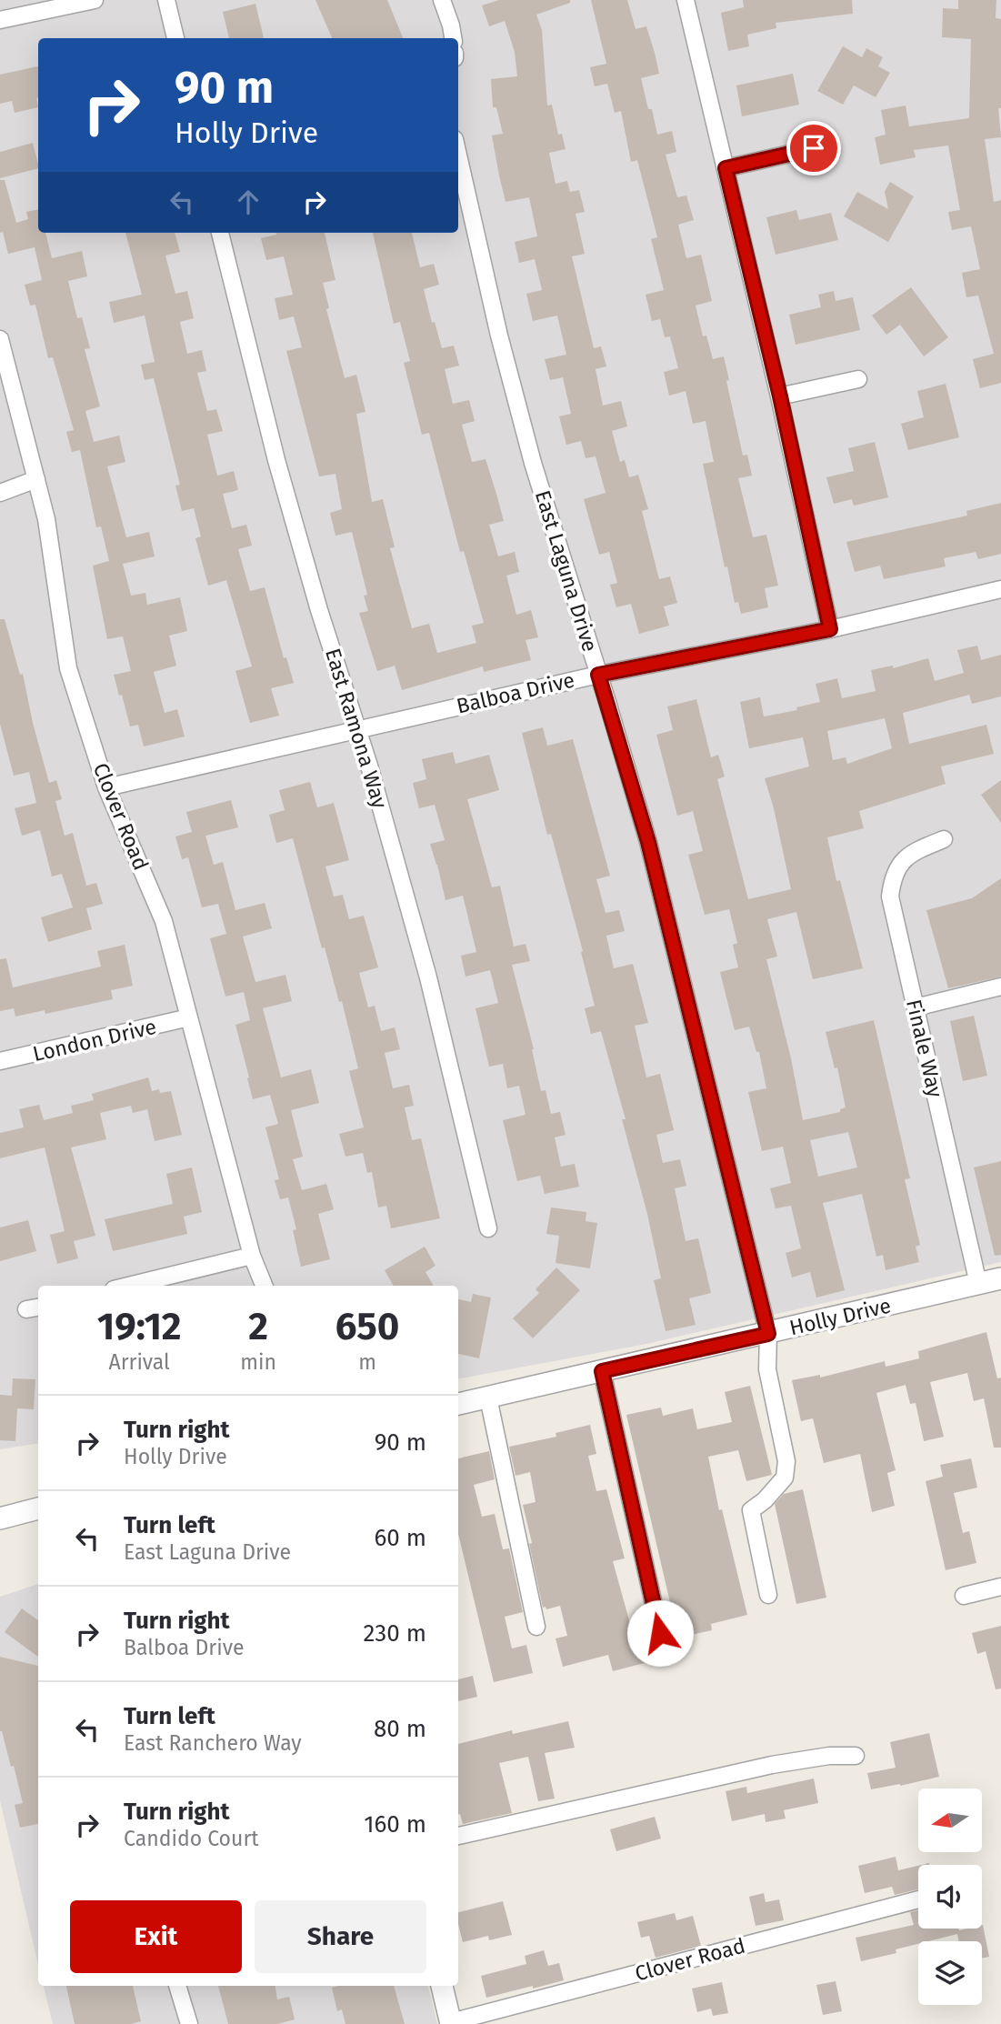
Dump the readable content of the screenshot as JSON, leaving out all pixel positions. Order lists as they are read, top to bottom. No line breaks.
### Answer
{"streets":{"street":["East Laguna Drive","Balboa Drive","East Ramona Way","Clover Road","London Drive","Finale Way","Holly Drive"]},"crossings":[["East Laguna Drive","Balboa Drive"],["East Laguna Drive","Holly Drive"],["Balboa Drive","East Ramona Way"],["Balboa Drive","Clover Road"],["Clover Road","London Drive"],["Finale Way","Holly Drive"]],"north":"left","page":{"turn":["90 m","Holly Drive"],"eta":["19:12","Arrival","2","min","650","m"],"list":[{"name":"Turn right","note":"Holly Drive","value":"90 m"},{"name":"Turn left","note":"East Laguna Drive","value":"60 m"},{"name":"Turn right","note":"Balboa Drive","value":"230 m"},{"name":"Turn left","note":"East Ranchero Way","value":"80 m"},{"name":"Turn right","note":"Candido Court","value":"160 m"}],"buttons":["Exit","Share"]}}
